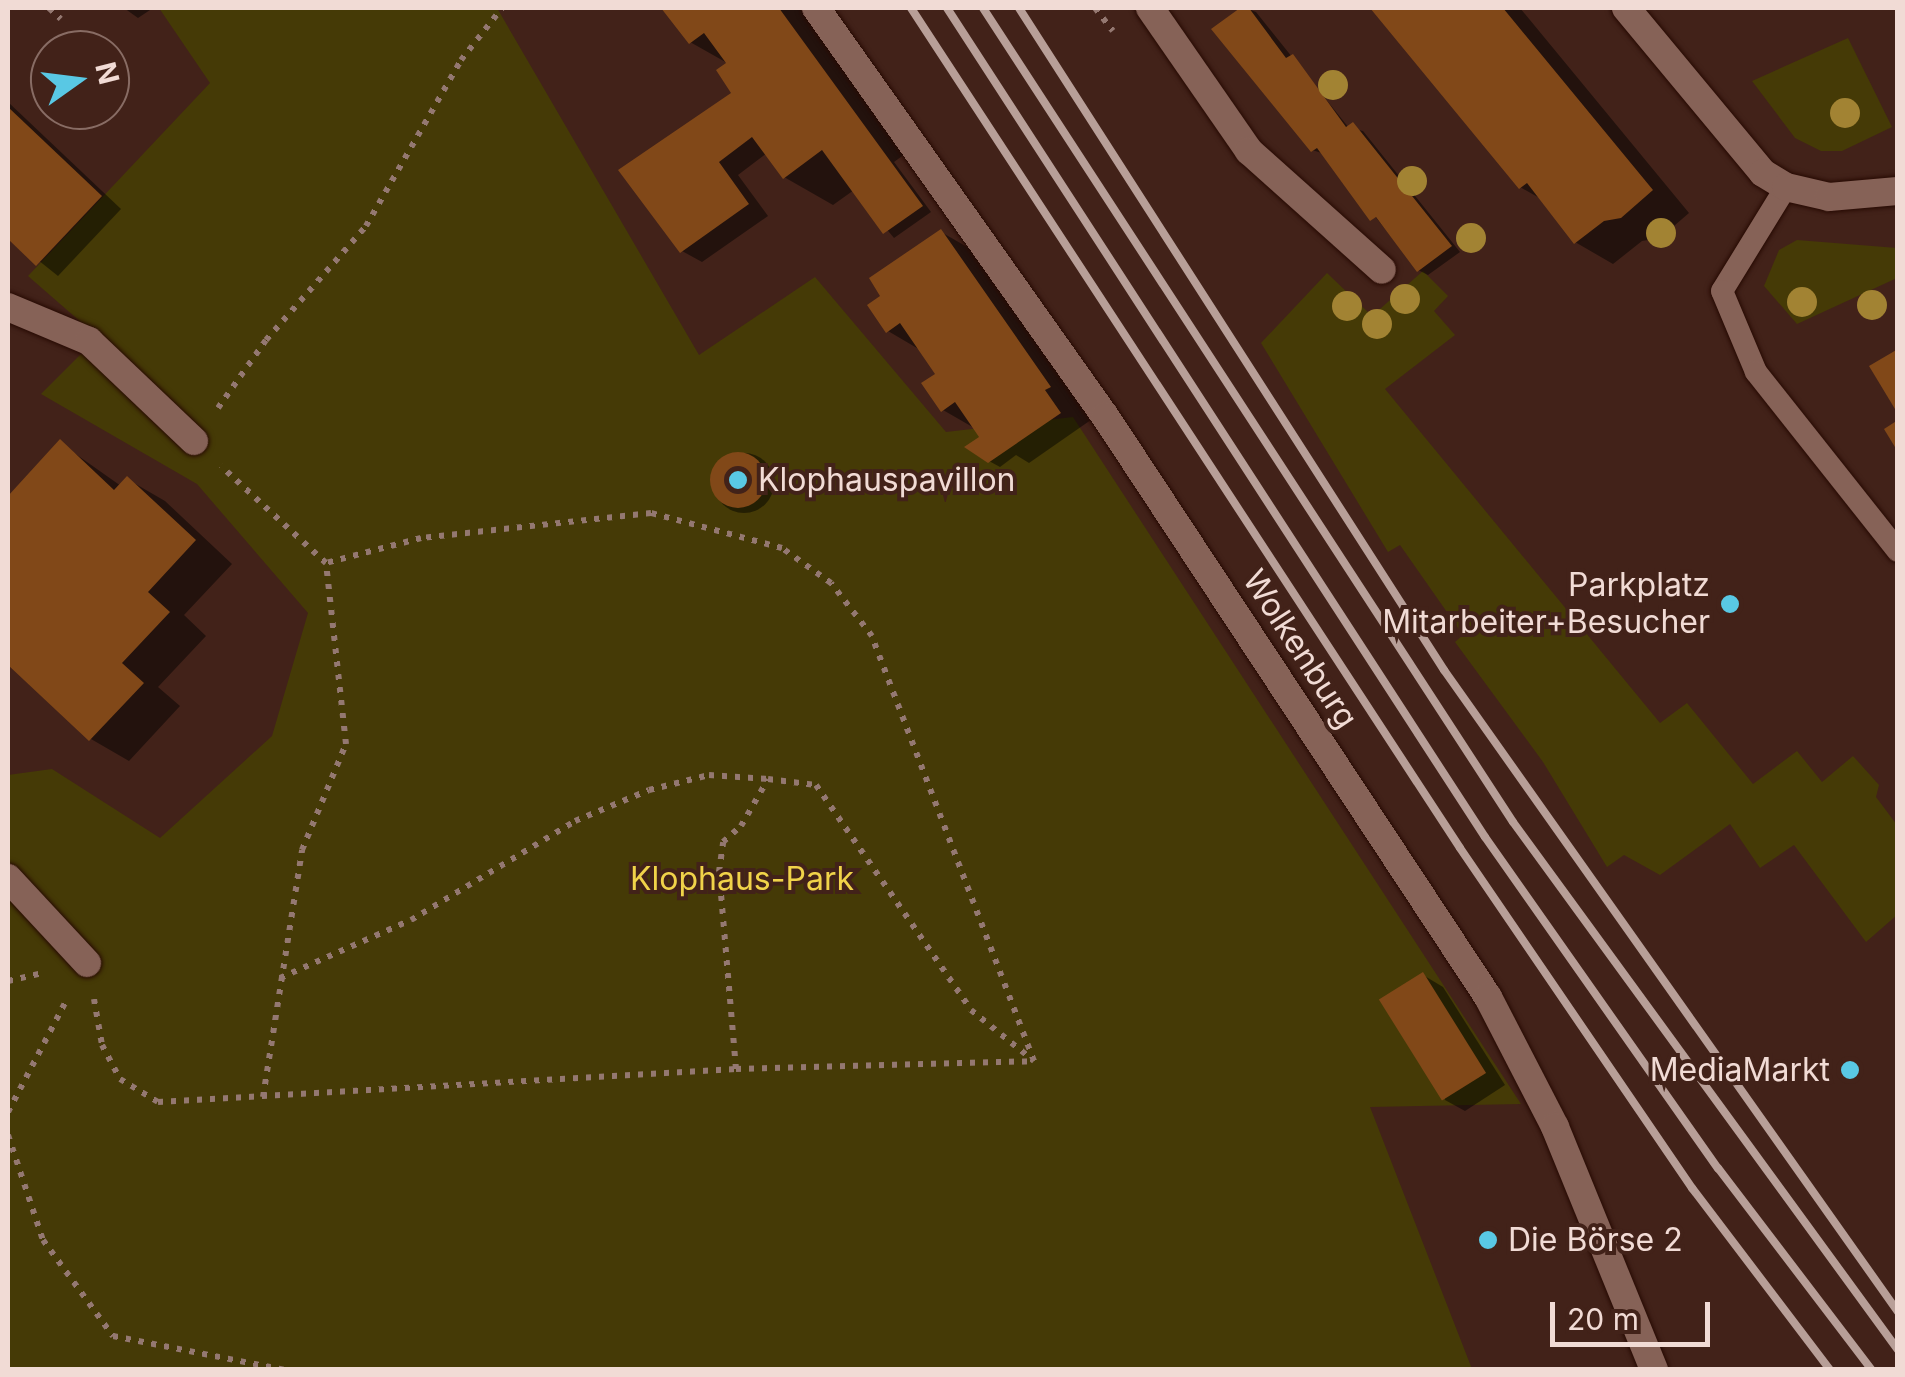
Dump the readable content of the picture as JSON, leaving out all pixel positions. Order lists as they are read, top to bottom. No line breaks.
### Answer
{"streets":{"street":["Wolkenburg"]},"parks":["Klophaus-Park"],"places":["Klophauspavillon","Parkplatz Mitarbeiter+Besucher","MediaMarkt","Die Börse 2"],"scale_bar":"20 m","north":"right"}
